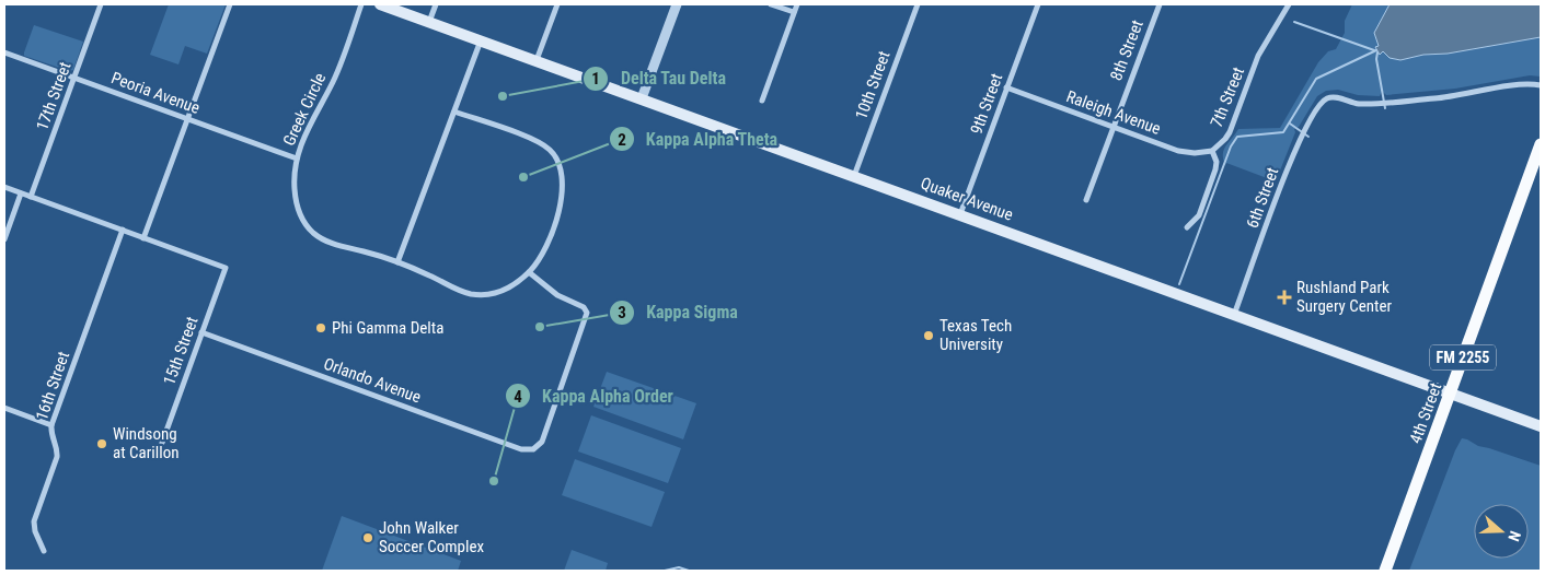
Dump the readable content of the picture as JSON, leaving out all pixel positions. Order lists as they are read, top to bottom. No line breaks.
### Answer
{"streets":{"main road":["Quaker Avenue","FM 2255","4th Street"],"street":["8th Street","10th Street","Peoria Avenue","17th Street","7th Street","9th Street","Greek Circle","Raleigh Avenue","6th Street","15th Street","Orlando Avenue","16th Street"]},"crossings":[["8th Street","Raleigh Avenue"],["10th Street","Quaker Avenue"],["Peoria Avenue","17th Street"],["Peoria Avenue","Greek Circle"],["7th Street","Raleigh Avenue"],["9th Street","Raleigh Avenue"],["9th Street","Quaker Avenue"],["Greek Circle","Orlando Avenue"],["6th Street","Quaker Avenue"],["Quaker Avenue","4th Street"],["15th Street","Orlando Avenue"]],"places":{"other":["Delta Tau Delta","Kappa Alpha Theta","Kappa Sigma","Phi Gamma Delta","Texas Tech University","Windsong at Carillon","Kappa Alpha Order","John Walker Soccer Complex"],"health":["Rushland Park Surgery Center"]},"north":"right"}
